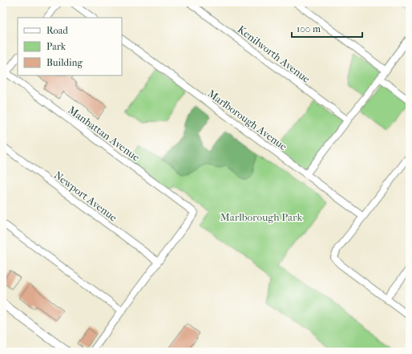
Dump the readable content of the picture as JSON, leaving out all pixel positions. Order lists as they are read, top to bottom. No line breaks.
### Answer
{"streets":{"street":["Kenilworth Avenue","Marlborough Avenue","Manhattan Avenue","Newport Avenue"]},"crossings":[["Manhattan Avenue","Newport Avenue"]],"parks":["Marlborough Park"],"legend":["Road","Park","Building"],"scale_bar":"100 m"}
